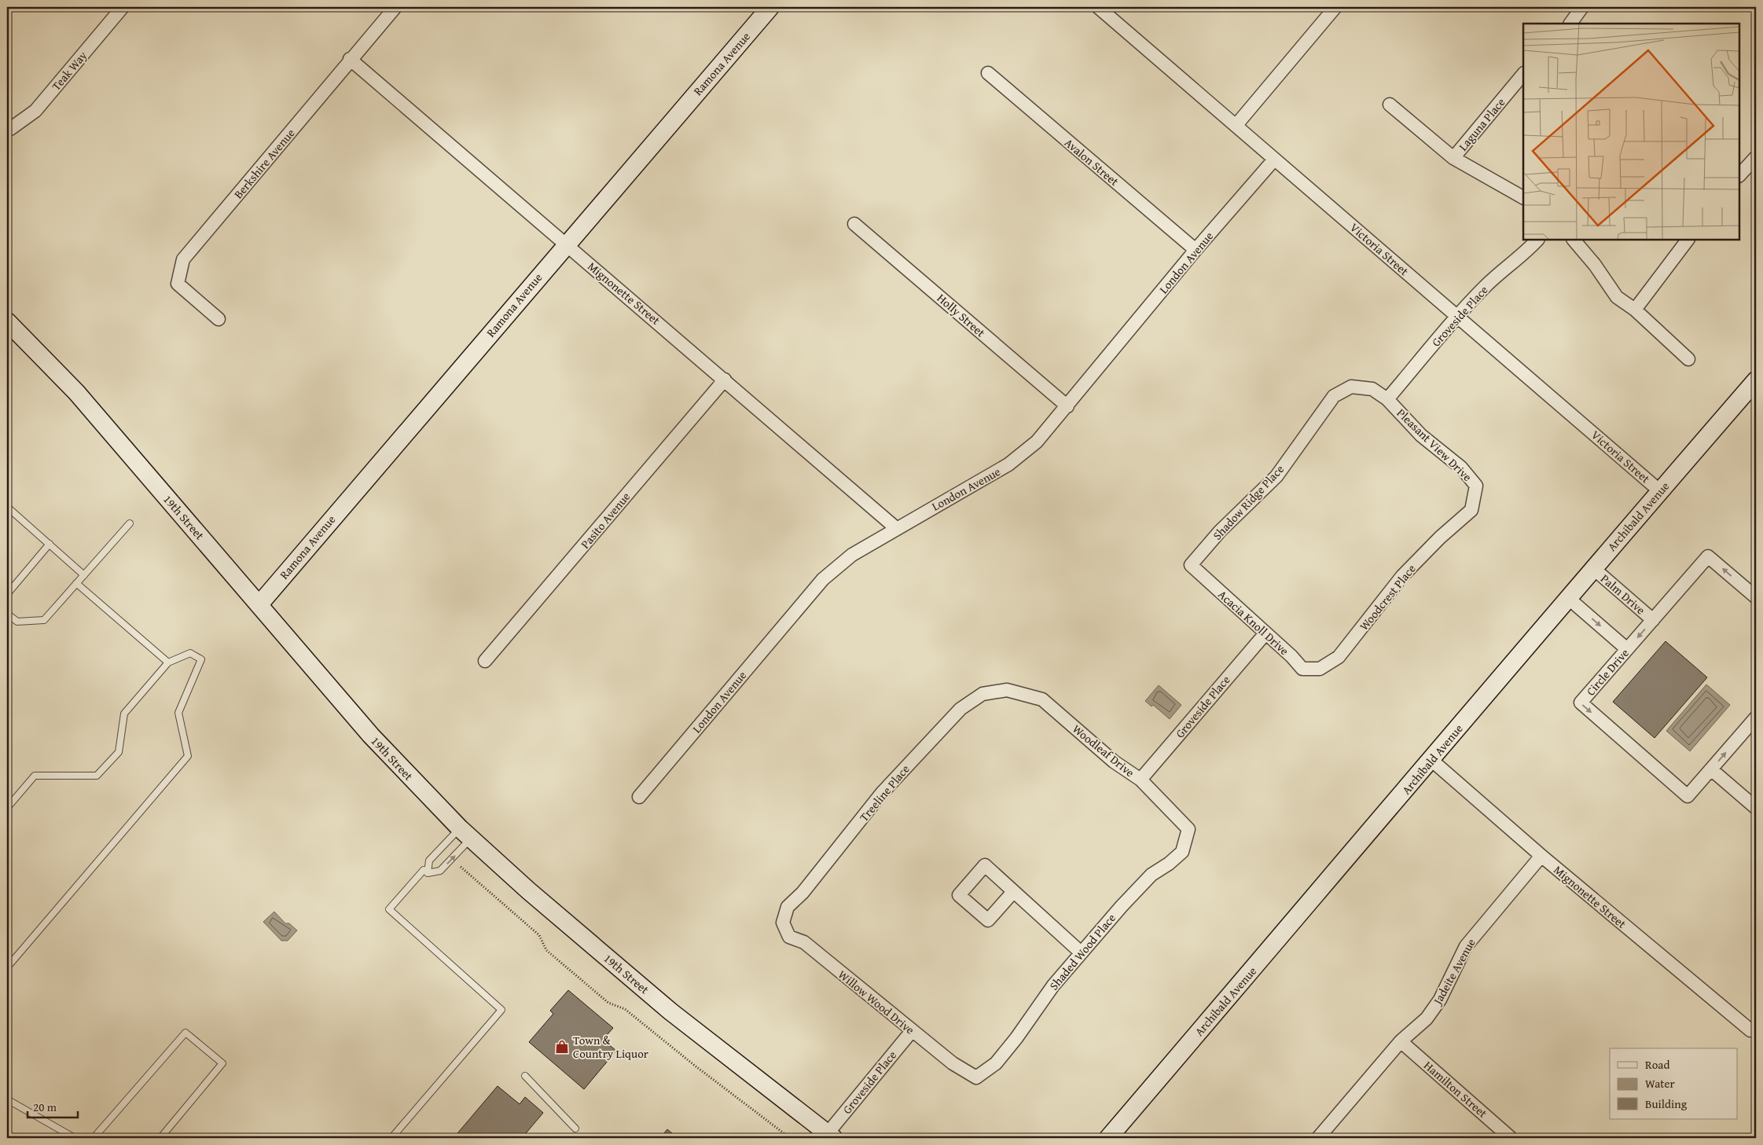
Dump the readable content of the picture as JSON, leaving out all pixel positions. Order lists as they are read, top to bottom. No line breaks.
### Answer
{"streets":{"main road":["Ramona Avenue","Archibald Avenue","19th Street"],"street":["Teak Way","Laguna Place","Avalon Street","Berkshire Avenue","Victoria Street","London Avenue","Mignonette Street","Holly Street","Groveside Place","Pleasant View Drive","Shadow Ridge Place","Pasito Avenue","Palm Drive","Woodcrest Place","Acacia Knoll Drive","Circle Drive","Woodleaf Drive","Treeline Place","Shaded Wood Place","Jadeite Avenue","Willow Wood Drive","Hamilton Street"]},"crossings":[["Ramona Avenue","Mignonette Street"],["Ramona Avenue","19th Street"],["Avalon Street","London Avenue"],["Berkshire Avenue","Mignonette Street"],["Victoria Street","London Avenue"],["Victoria Street","Groveside Place"],["Victoria Street","Archibald Avenue"],["London Avenue","Mignonette Street"],["London Avenue","Holly Street"],["Mignonette Street","Archibald Avenue"],["Mignonette Street","Pasito Avenue"],["Mignonette Street","Jadeite Avenue"],["Groveside Place","Pleasant View Drive"],["Groveside Place","19th Street"],["Groveside Place","Acacia Knoll Drive"],["Groveside Place","Woodleaf Drive"],["Groveside Place","Willow Wood Drive"],["Pleasant View Drive","Shadow Ridge Place"],["Pleasant View Drive","Woodcrest Place"],["Shadow Ridge Place","Acacia Knoll Drive"],["Archibald Avenue","Palm Drive"],["Palm Drive","Circle Drive"],["Woodcrest Place","Acacia Knoll Drive"],["Woodleaf Drive","Treeline Place"],["Woodleaf Drive","Shaded Wood Place"],["Treeline Place","Willow Wood Drive"],["Shaded Wood Place","Willow Wood Drive"],["Jadeite Avenue","Hamilton Street"]],"places":{"shop":["Town & Country Liquor"]},"legend":["Road","Water","Building"],"scale_bar":"20 m"}
